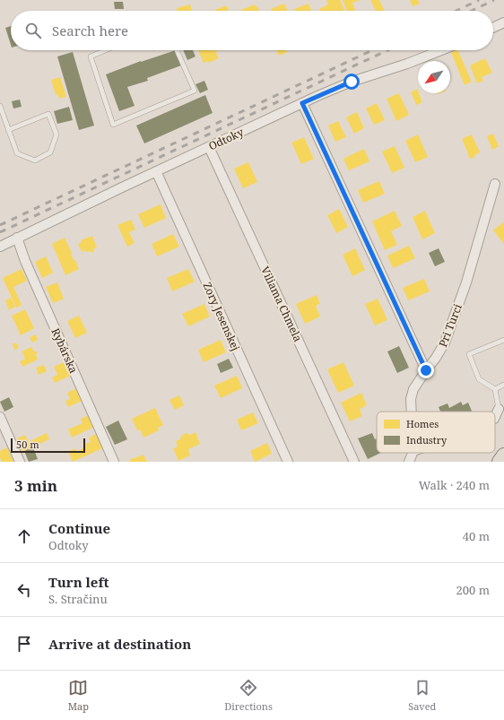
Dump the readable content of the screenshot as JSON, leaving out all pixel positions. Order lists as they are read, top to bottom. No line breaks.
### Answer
{"streets":{"street":["Odtoky","Viliama Chmela","Zory Jesenskej","Pri Turci","Rybárska"]},"crossings":[["Odtoky","Viliama Chmela"],["Odtoky","Zory Jesenskej"],["Odtoky","Rybárska"]],"legend":["Homes","Industry"],"scale_bar":"50 m","north":"bottom left","page":{"search":"Search here","scale":"50 m","heading":["3 min","Walk · 240 m"],"list":[["Continue","Odtoky","40 m"],["Turn left","S. Stračinu","200 m"],"Arrive at destination"],"nav":["Map","Directions","Saved"]}}
